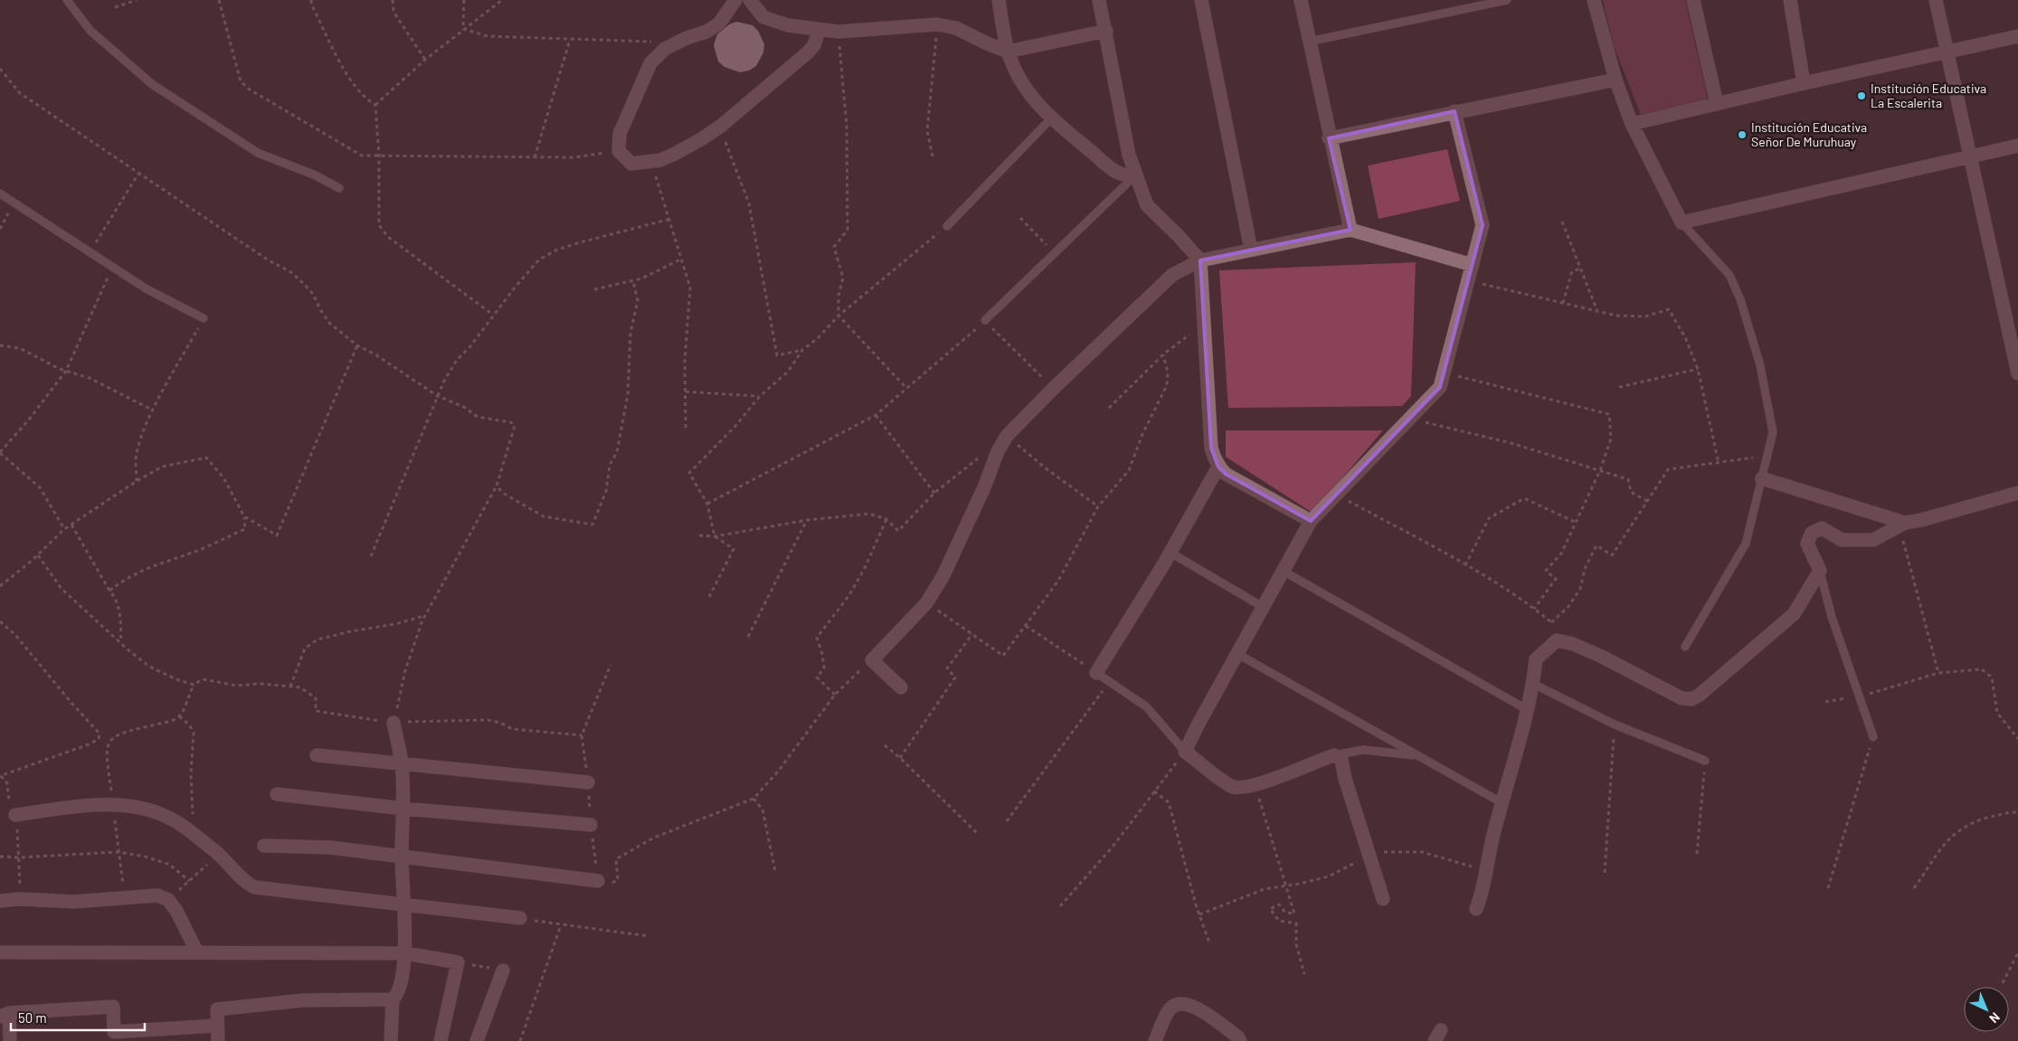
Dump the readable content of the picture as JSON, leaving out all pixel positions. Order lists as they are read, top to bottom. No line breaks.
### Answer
{"places":["Institución Educativa La Escalerita","Institución Educativa Señor De Muruhuay"],"scale_bar":"50 m","north":"bottom right"}
